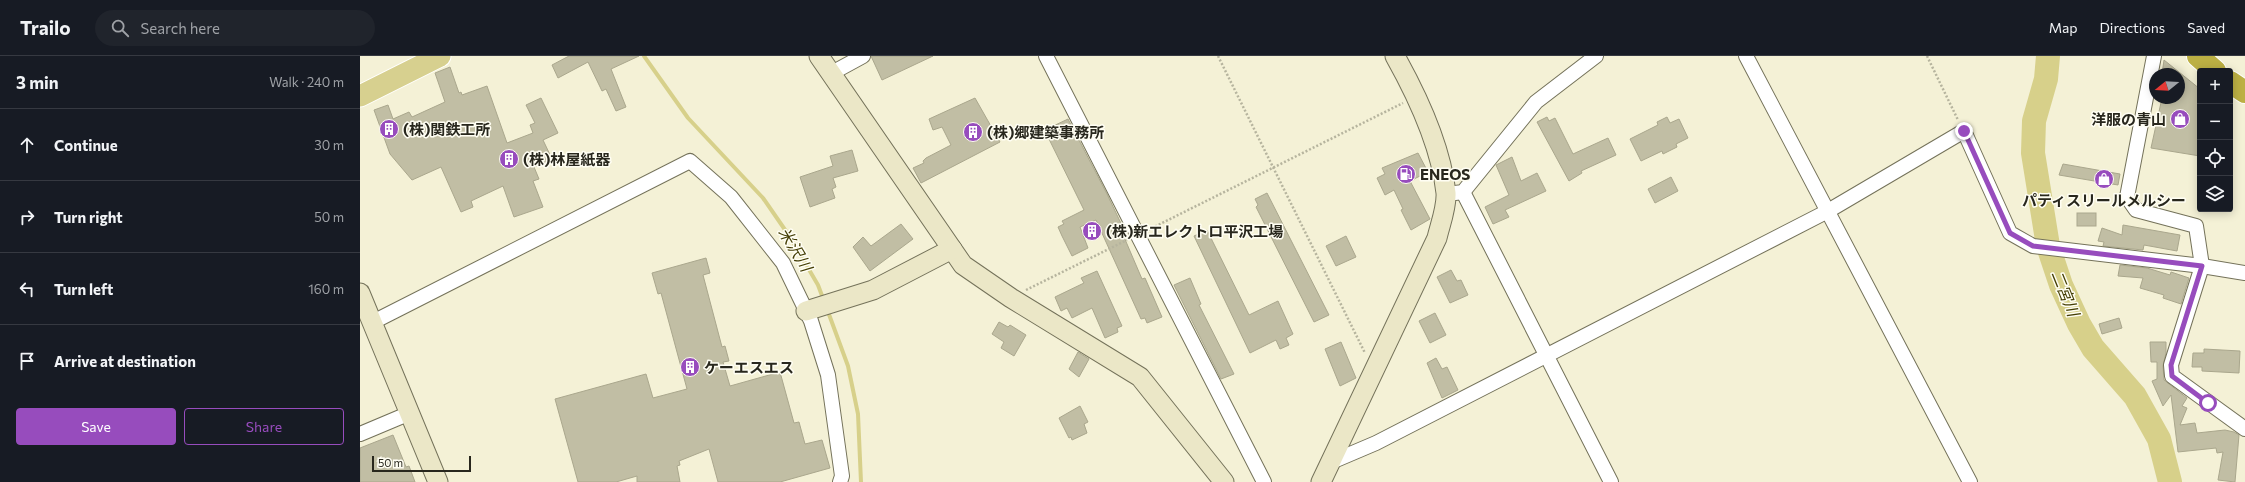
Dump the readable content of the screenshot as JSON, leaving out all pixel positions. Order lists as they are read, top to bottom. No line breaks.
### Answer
{"water":["米沢川","二宮川"],"places":{"shop":["洋服の青山","パティスリールメルシー"],"building":["(株)関鉄工所","(株)郷建築事務所","(株)林屋紙器","(株)新エレクトロ平沢工場","ケーエスエス"],"fuel station":["ENEOS"]},"scale_bar":"50 m","north":"left","page":{"header":"Trailo","search":"Search here","nav":["Map","Directions","Saved"],"heading":["3 min","Walk · 240 m"],"map_buttons":["+","−"],"list":[["Continue","30 m"],["Turn right","50 m"],["Turn left","160 m"],"Arrive at destination"],"buttons":["Save","Share"],"scale":"50 m"}}
